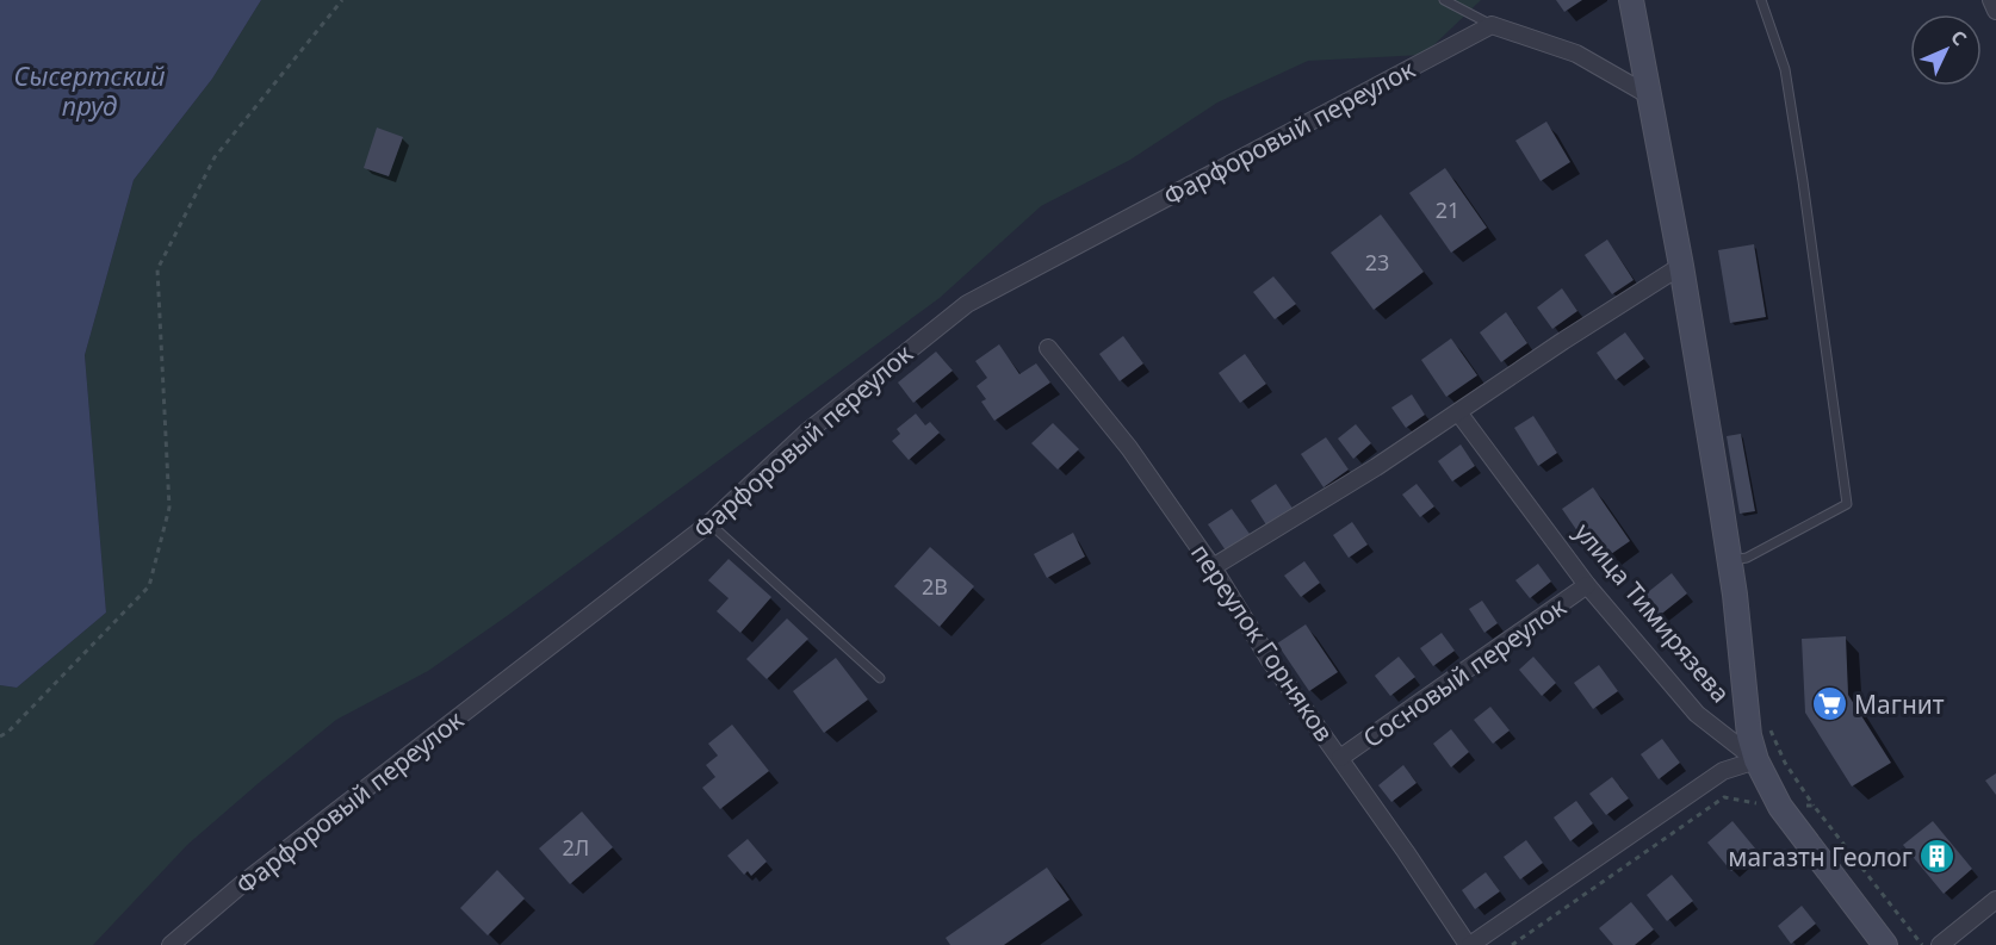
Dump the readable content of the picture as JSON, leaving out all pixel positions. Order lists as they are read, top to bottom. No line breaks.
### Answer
{"streets":{"street":["Фарфоровый переулок","улица Тимирязева","переулок Горняков","Сосновый переулок"]},"crossings":[["улица Тимирязева","Сосновый переулок"],["переулок Горняков","Сосновый переулок"]],"water":["Сысертский пруд"],"places":{"supermarket":["Магнит"],"building":["магазтн Геолог"]},"house_numbers":["21","23","2В","2Л"],"north":"top right"}
